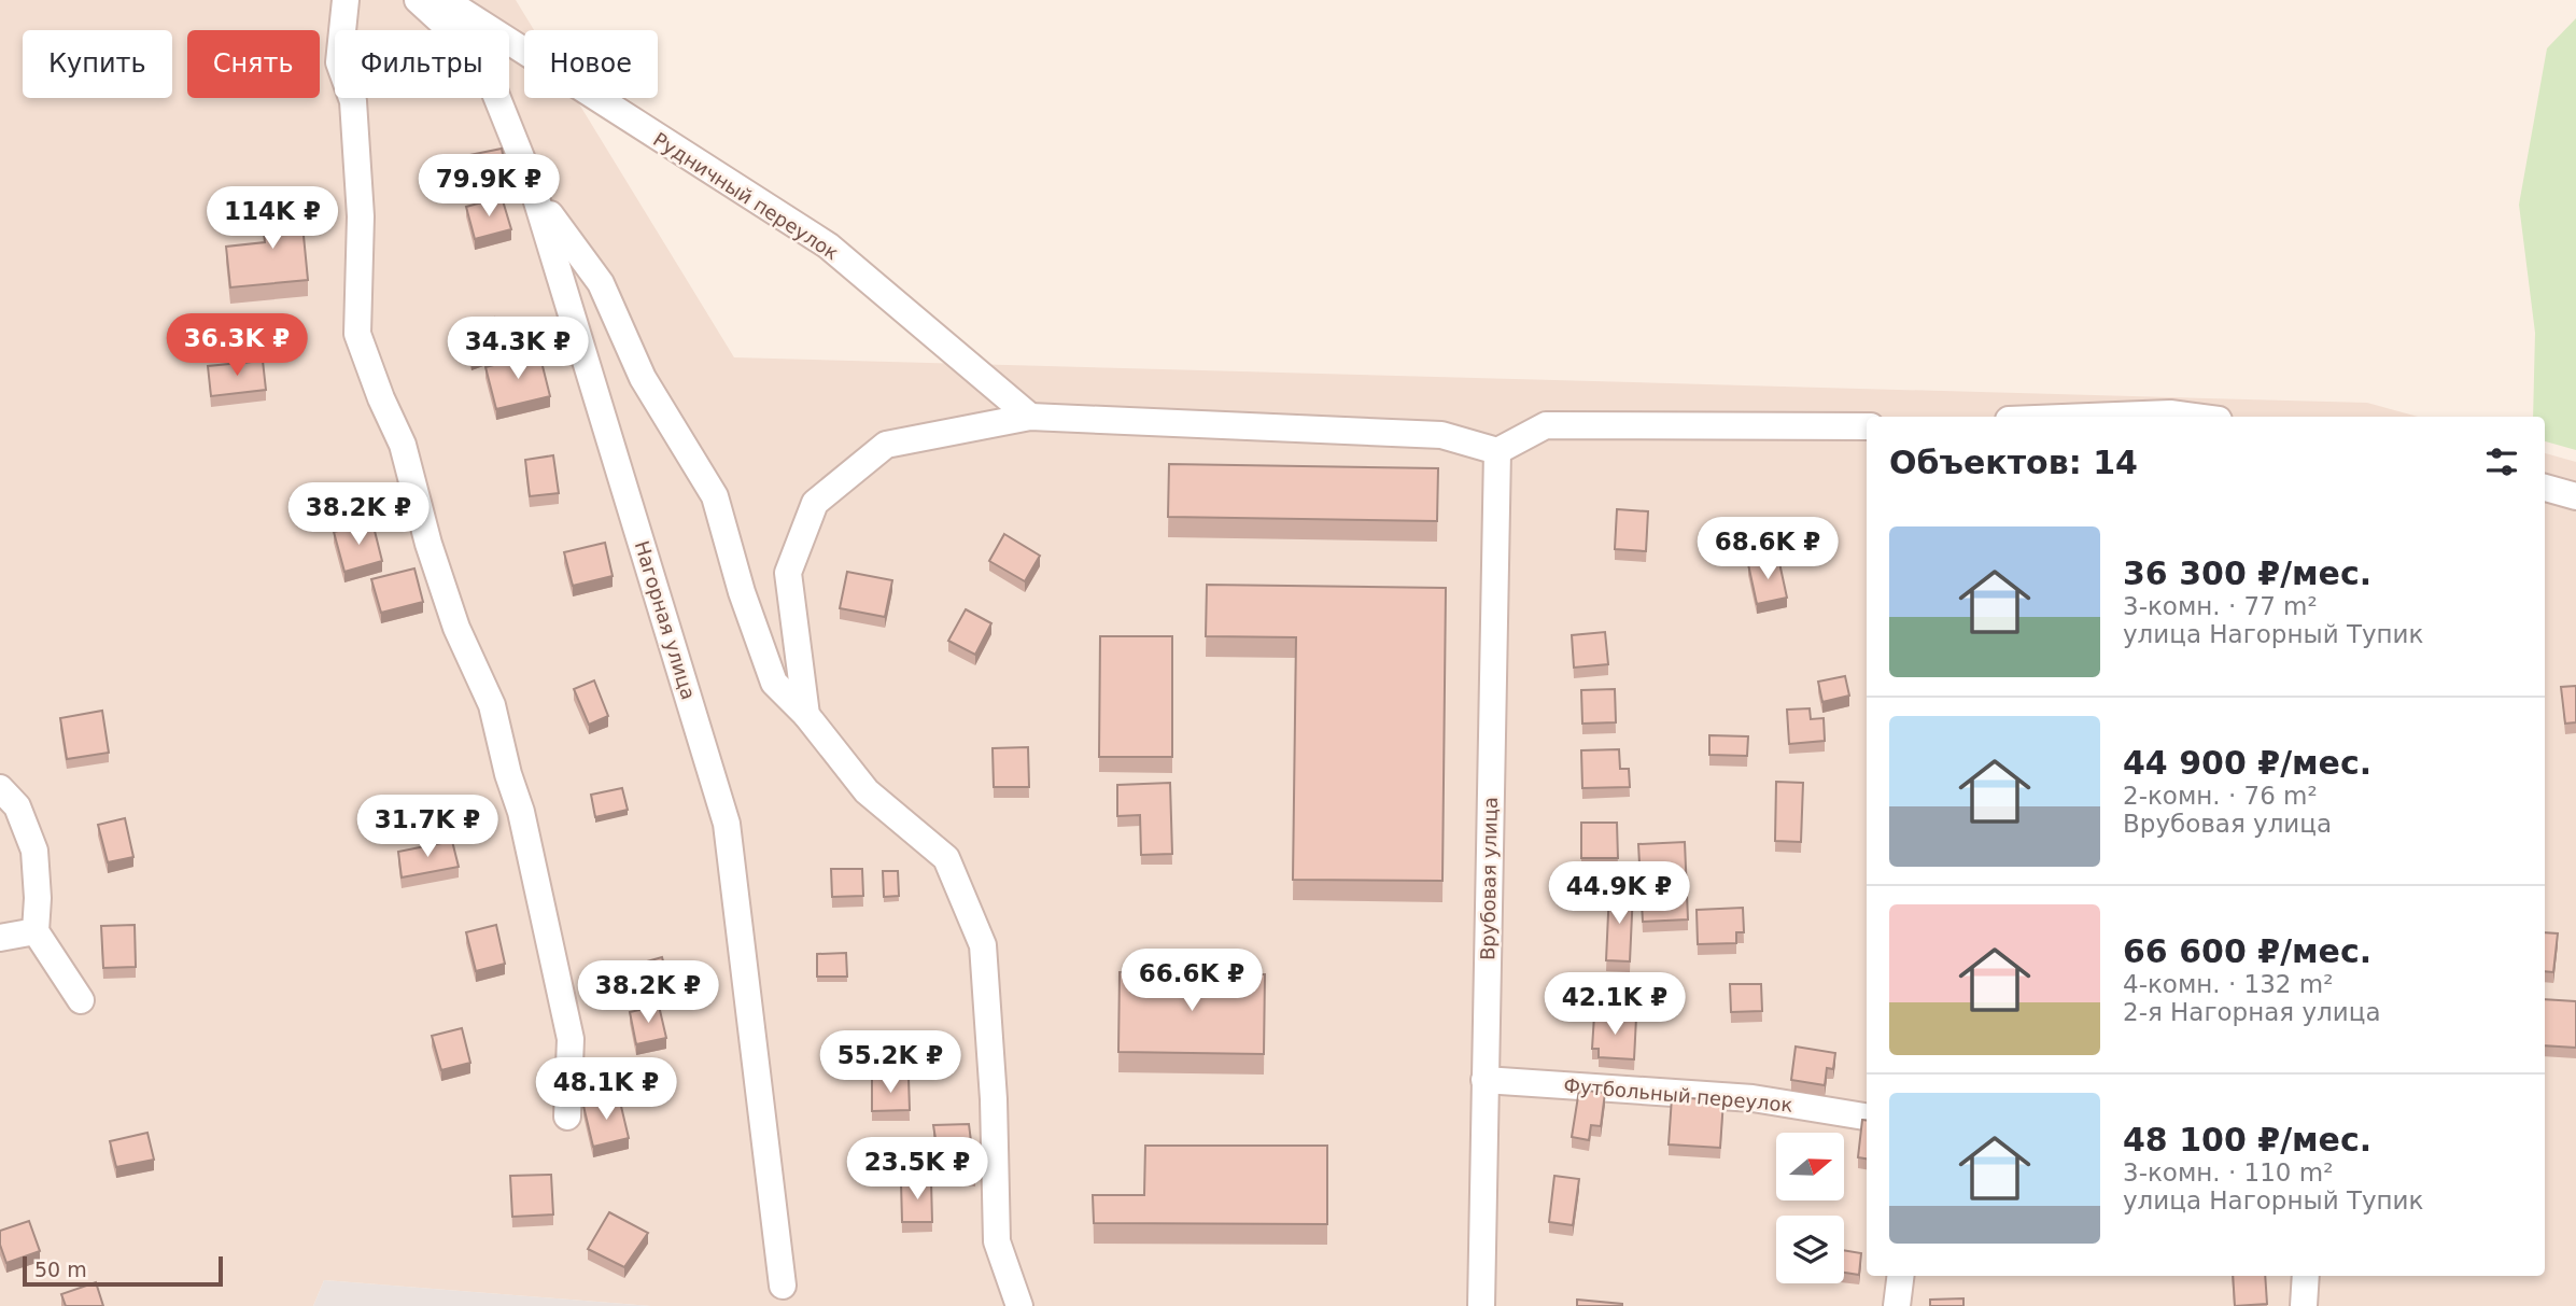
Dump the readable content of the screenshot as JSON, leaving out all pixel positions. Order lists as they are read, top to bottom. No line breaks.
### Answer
{"streets":{"street":["Рудничный переулок","Нагорная улица","Врубовая улица","Футбольный переулок"]},"crossings":[["Врубовая улица","Футбольный переулок"]],"scale_bar":"50 m","north":"right","page":{"chip":["Купить","Снять","Фильтры","Новое"],"price":["79.9K ₽","114K ₽","36.3K ₽","34.3K ₽","38.2K ₽","68.6K ₽","31.7K ₽","44.9K ₽","66.6K ₽","38.2K ₽","42.1K ₽","55.2K ₽","48.1K ₽","23.5K ₽"],"heading":"Объектов: 14","list":[{"name":"36 300 ₽/мес.","note":"3-комн. · 77 m² · улица Нагорный Тупик"},{"name":"44 900 ₽/мес.","note":"2-комн. · 76 m² · Врубовая улица"},{"name":"66 600 ₽/мес.","note":"4-комн. · 132 m² · 2-я Нагорная улица"},{"name":"48 100 ₽/мес.","note":"3-комн. · 110 m² · улица Нагорный Тупик"}],"scale":"50 m"}}
